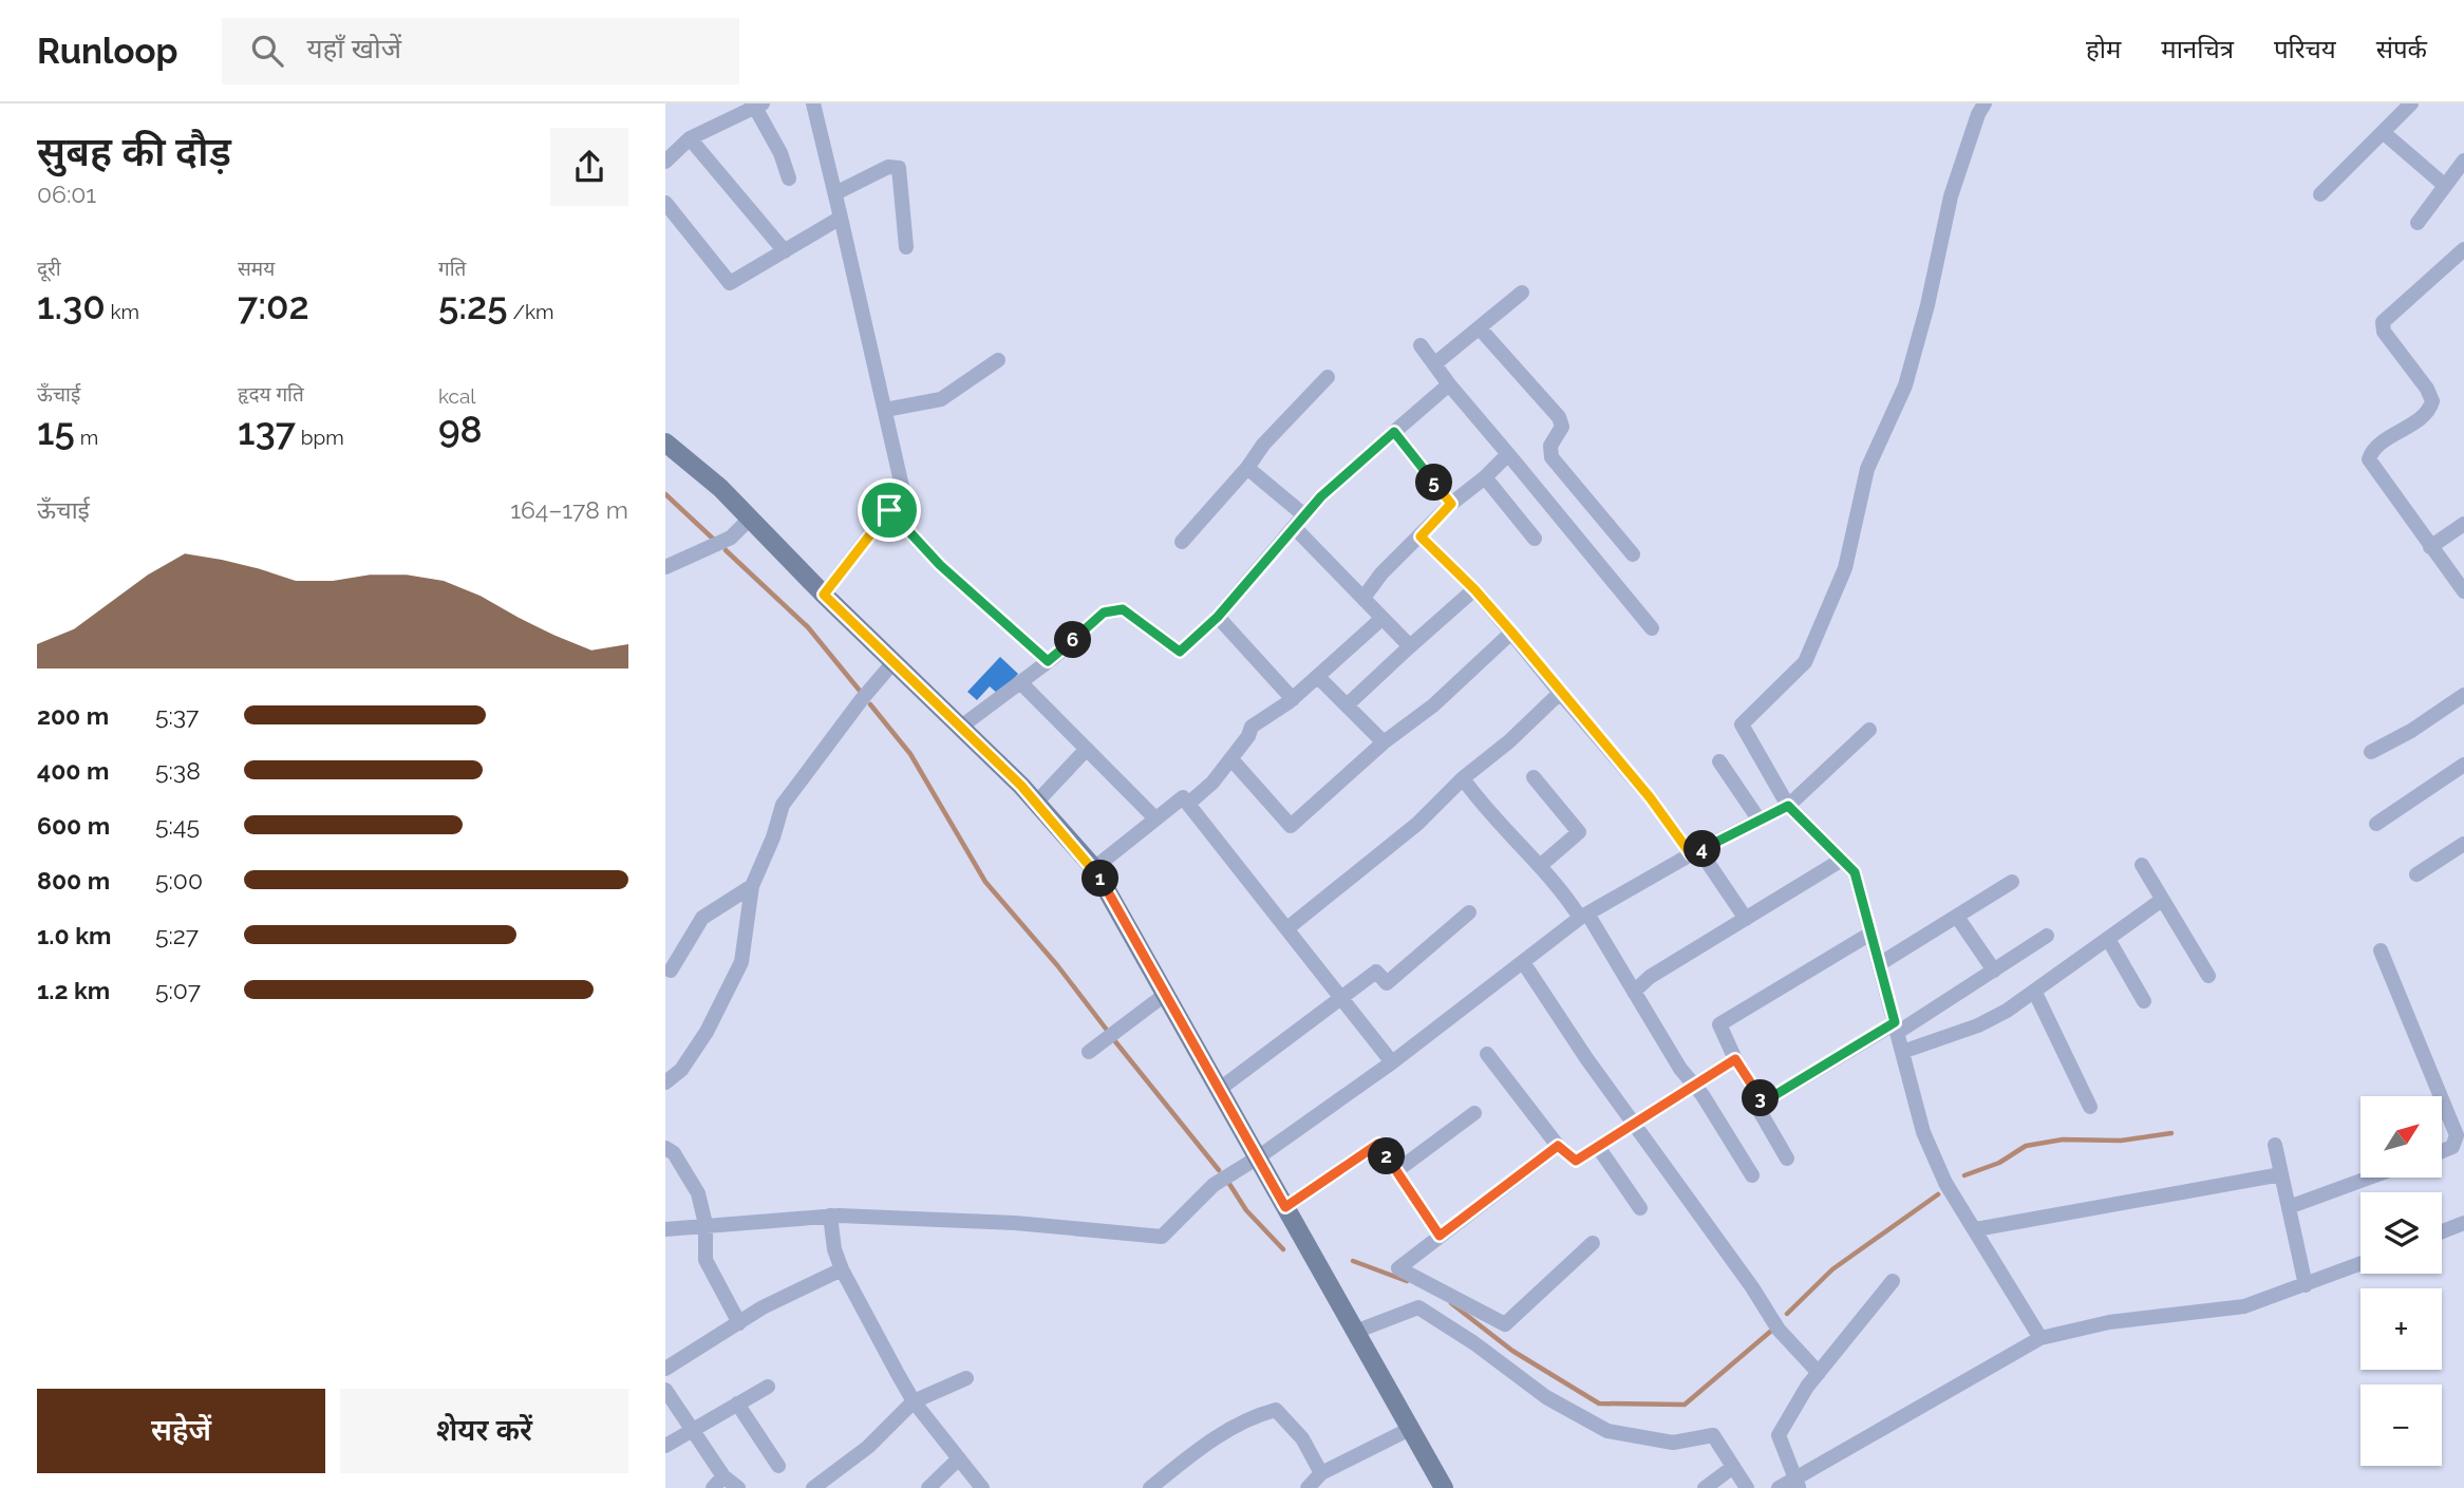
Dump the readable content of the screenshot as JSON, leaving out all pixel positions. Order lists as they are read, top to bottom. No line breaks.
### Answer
{"north":"top right","page":{"header":"Runloop","search":"यहाँ खोजें","nav":["होम","मानचित्र","परिचय","संपर्क"],"heading":["सुबह की दौड़","06:01"],"stats":[["दूरी","1.30 km"],["समय","7:02"],["गति","5:25 /km"],["ऊँचाई","15 m"],["हृदय गति","137 bpm"],["kcal","98"]],"pins":["5","6","4","1","3","2"],"chart":["ऊँचाई","164–178 m"],"list":[{"name":"200 m","note":"5:37"},{"name":"400 m","note":"5:38"},{"name":"600 m","note":"5:45"},{"name":"800 m","note":"5:00"},{"name":"1.0 km","note":"5:27"},{"name":"1.2 km","note":"5:07"}],"map_buttons":["+","−"],"buttons":["सहेजें","शेयर करें"]}}
